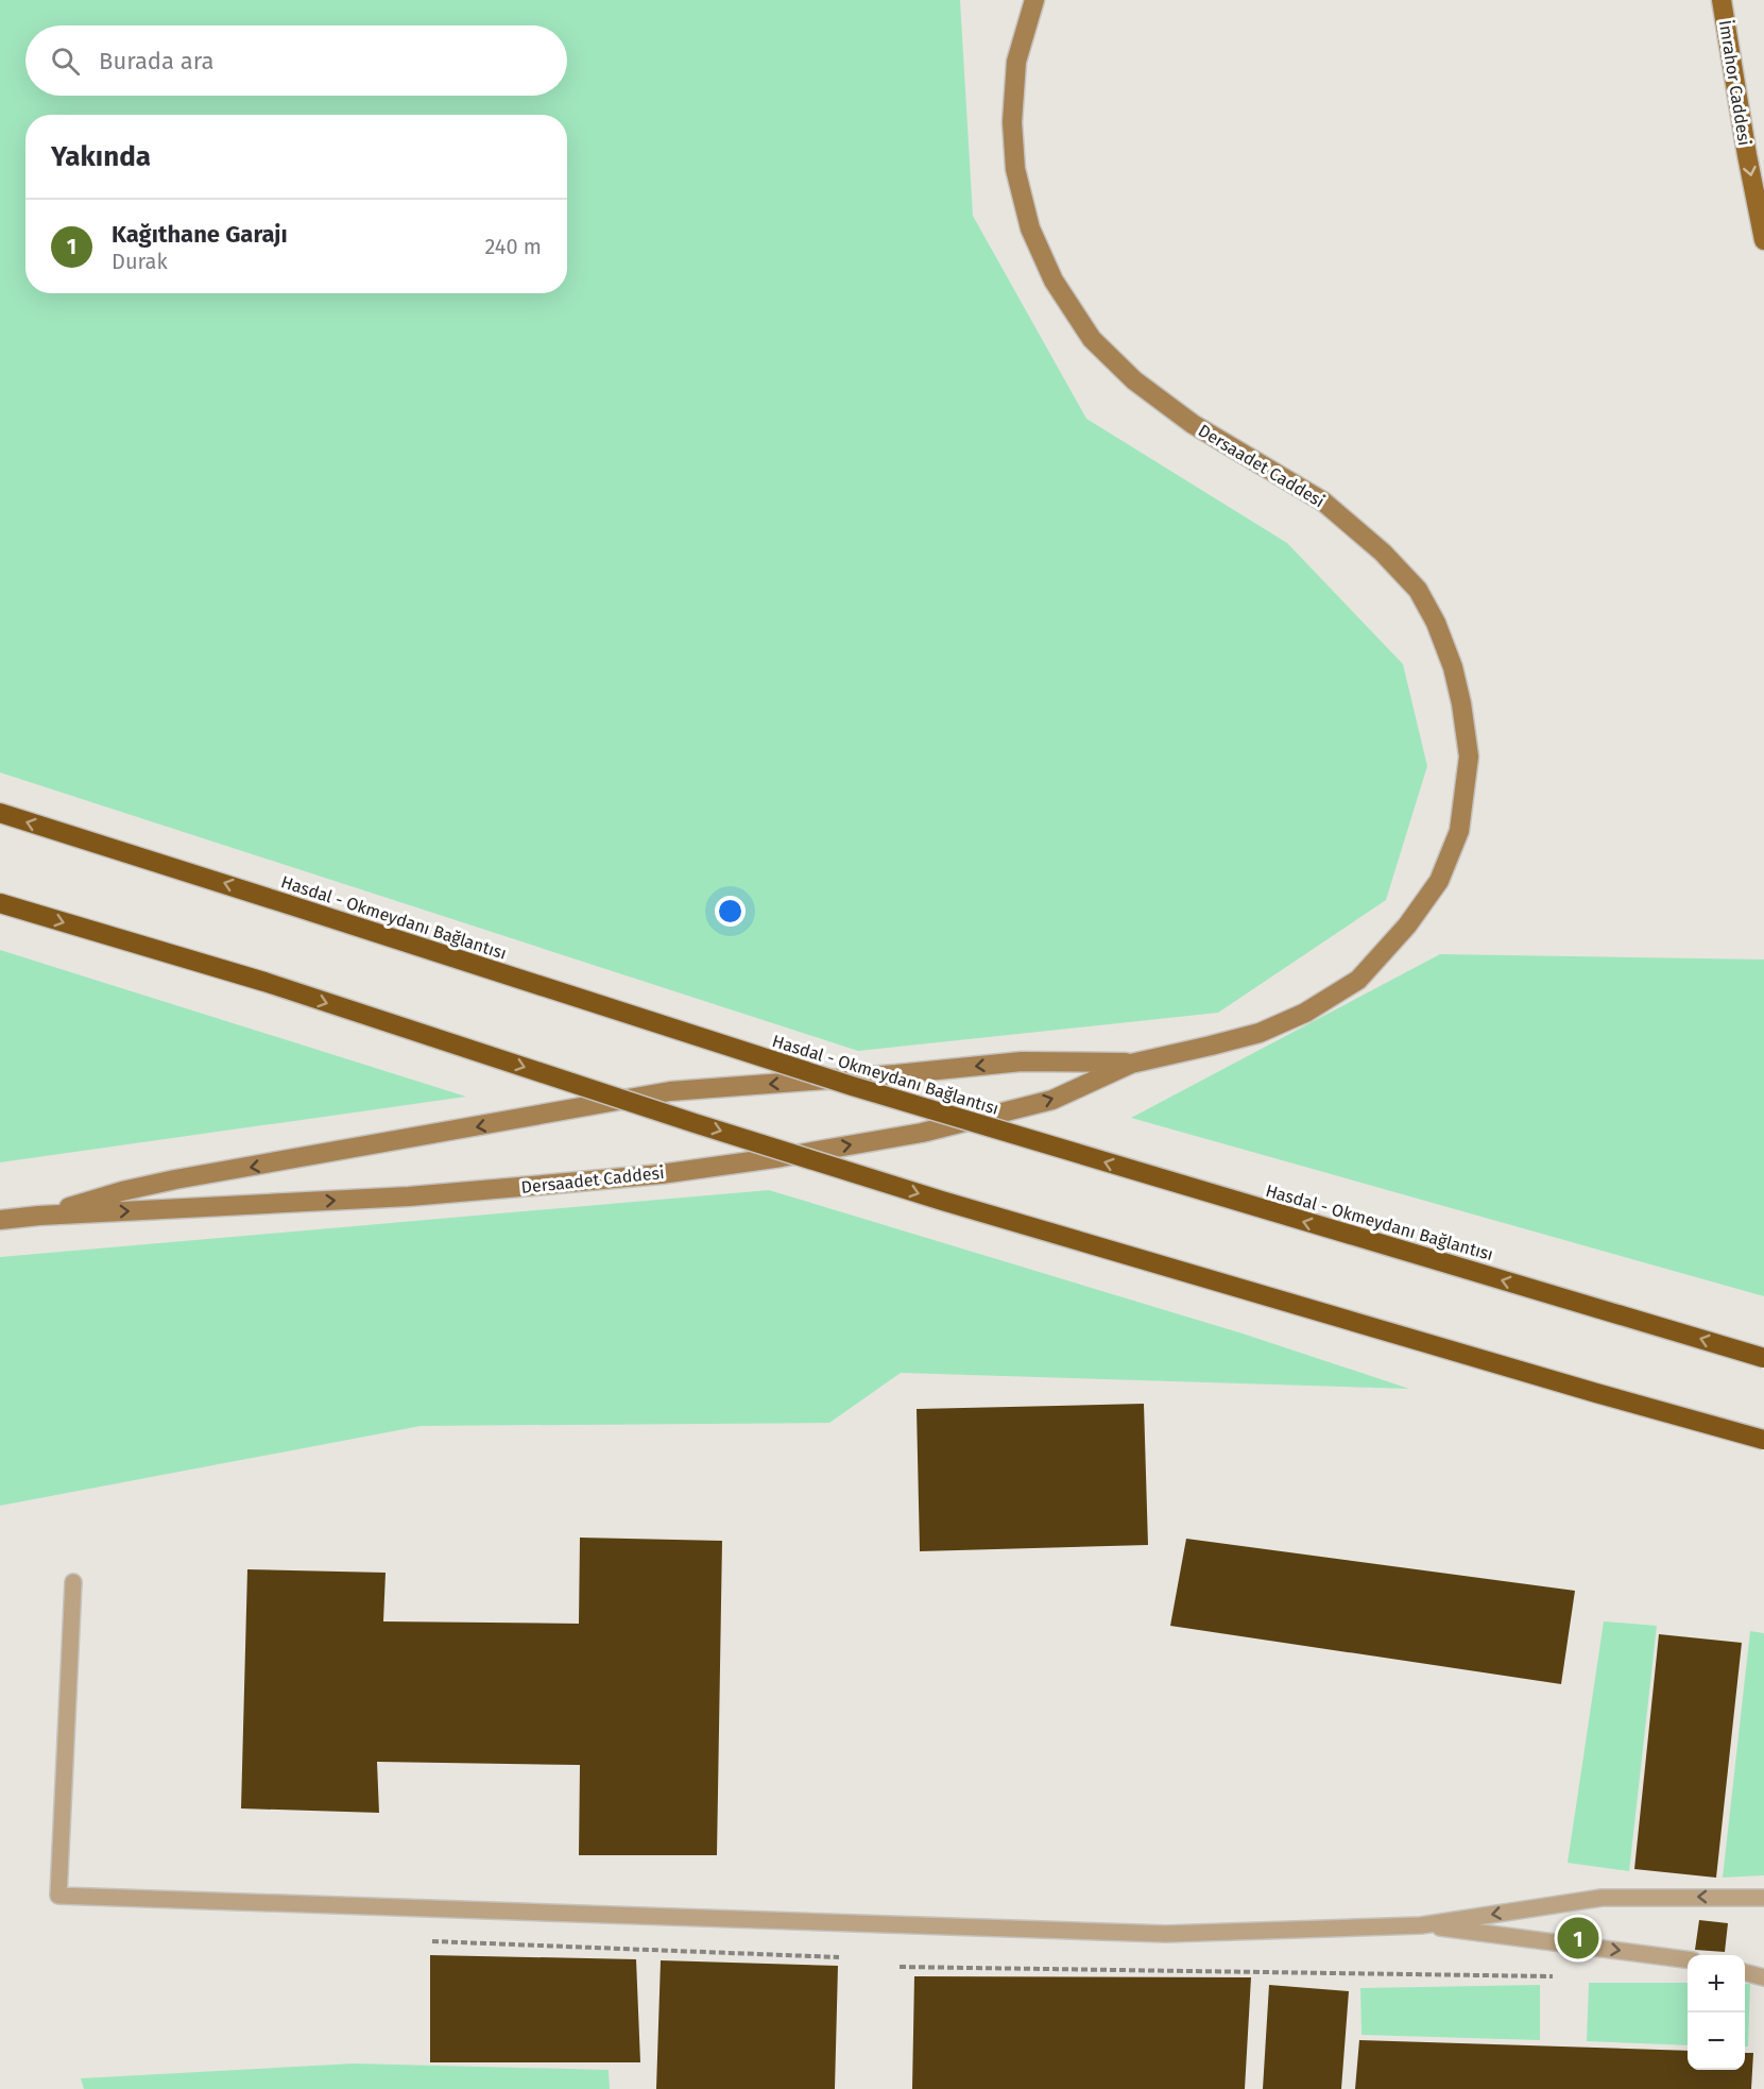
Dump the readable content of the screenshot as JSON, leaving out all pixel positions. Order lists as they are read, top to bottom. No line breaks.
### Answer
{"streets":{"highway":["Hasdal - Okmeydanı Bağlantısı"],"main road":["İmrahor Caddesi","Dersaadet Caddesi"]},"one_way":["İmrahor Caddesi"],"page":{"search":"Burada ara","heading":"Yakında","list":[{"mark":"1","name":"Kağıthane Garajı","note":"Durak","value":"240 m"}],"pins":"1","map_buttons":["+","−"]}}
